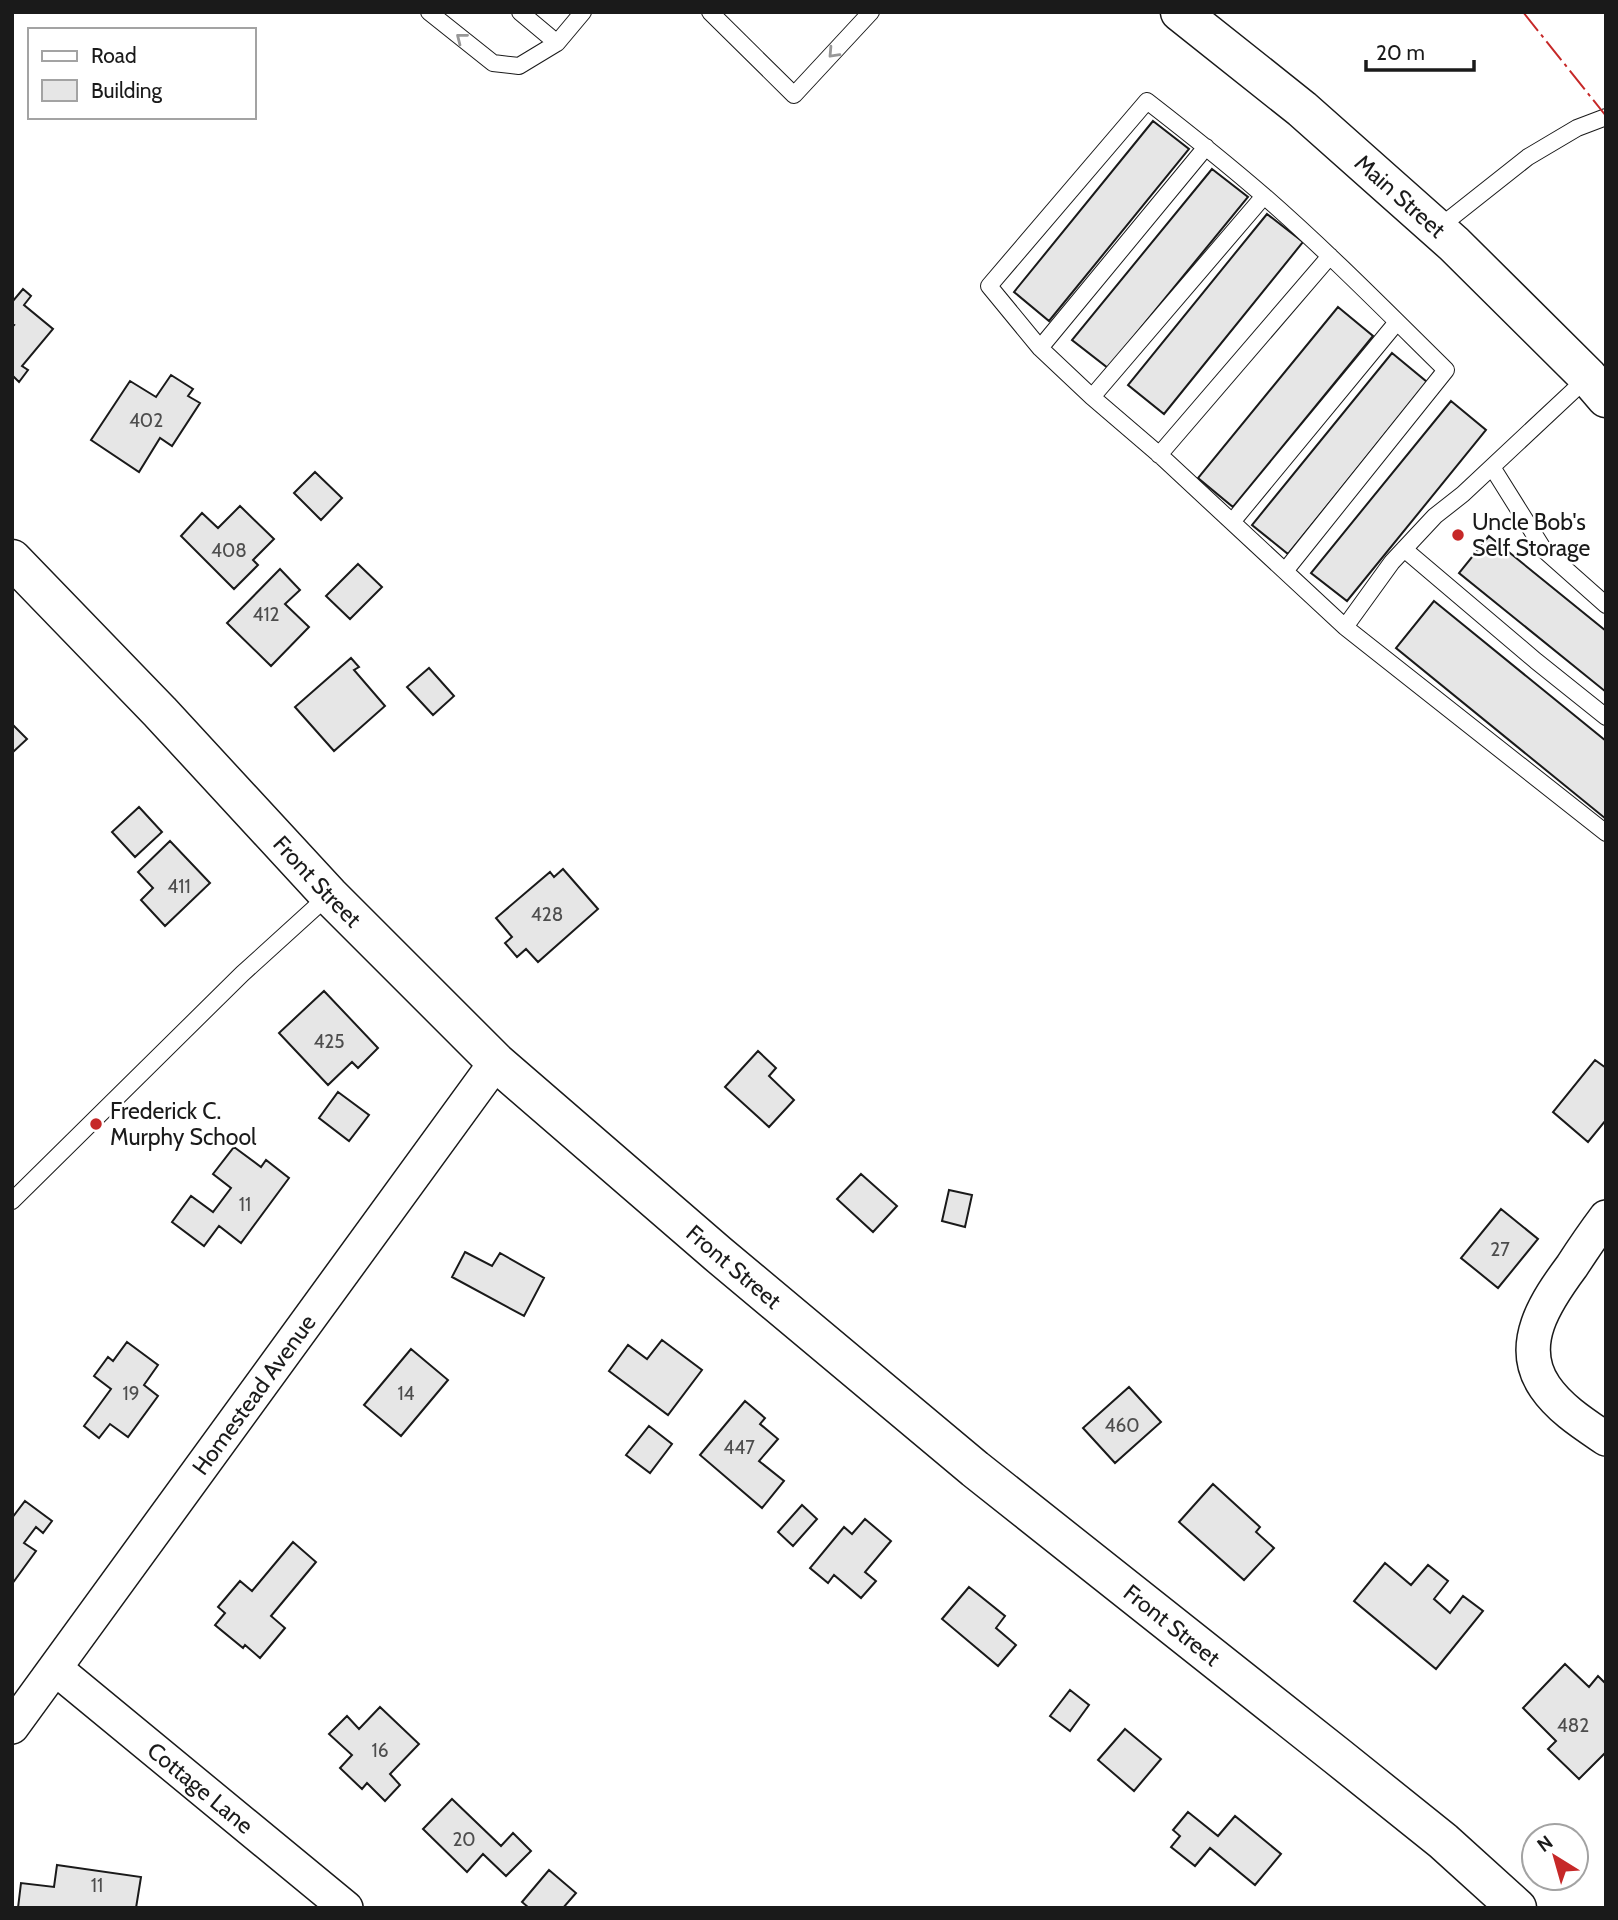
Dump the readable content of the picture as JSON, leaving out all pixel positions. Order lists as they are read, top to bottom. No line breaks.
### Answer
{"streets":{"street":["Main Street","Front Street","Homestead Avenue","Cottage Lane"]},"crossings":[["Front Street","Homestead Avenue"],["Homestead Avenue","Cottage Lane"]],"places":["Uncle Bob's Self Storage","Frederick C. Murphy School"],"house_numbers":["402","408","412","411","428","425","11","27","19","14","460","447","482","16","20","11"],"legend":["Road","Building"],"scale_bar":"20 m","north":"top left"}
